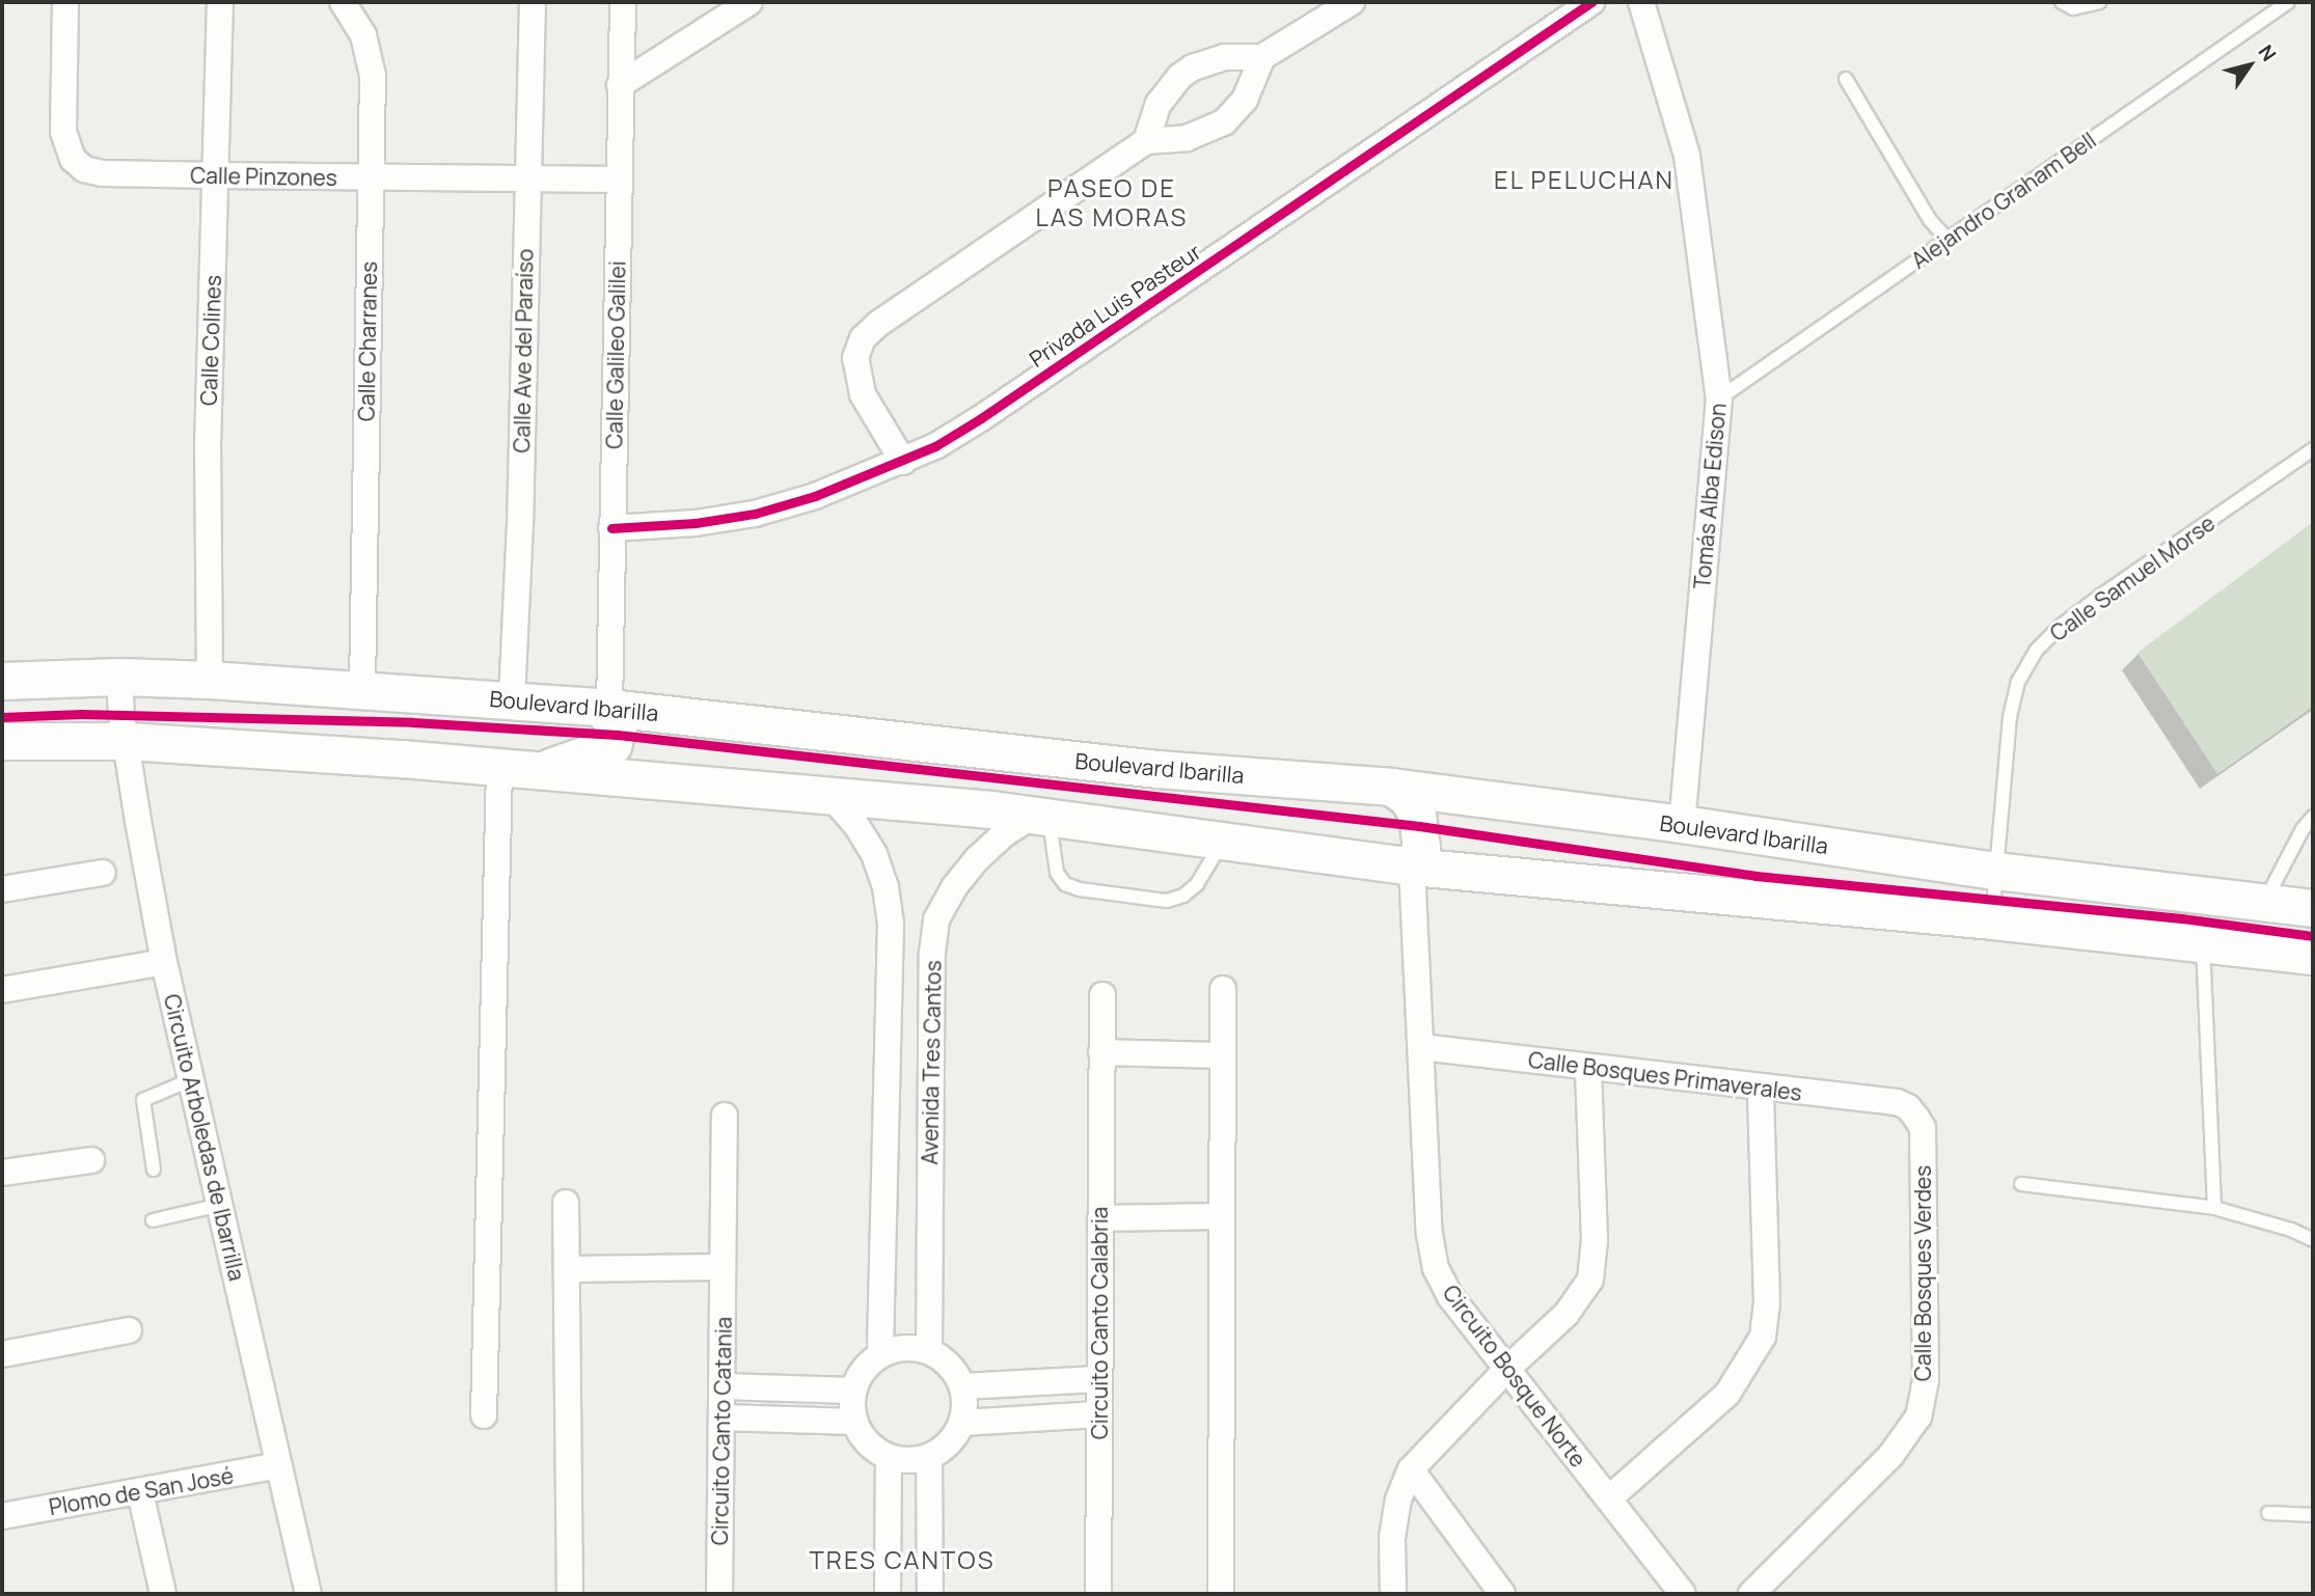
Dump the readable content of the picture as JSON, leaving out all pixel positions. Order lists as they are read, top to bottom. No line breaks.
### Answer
{"streets":{"main road":["Boulevard Ibarilla"],"street":["Calle Pinzones","Privada Luis Pasteur","Calle Colines","Calle Charranes","Calle Ave del Paraíso","Calle Galileo Galilei","Tomás Alba Edison","Avenida Tres Cantos","Calle Bosques Primaverales","Circuito Arboledas de Ibarrilla","Calle Bosques Verdes","Circuito Canto Calabria","Circuito Bosque Norte","Circuito Canto Catania","Plomo de San José"],"lane":["Alejandro Graham Bell","Calle Samuel Morse"]},"crossings":[["Calle Pinzones","Calle Colines"],["Calle Pinzones","Calle Charranes"],["Calle Pinzones","Calle Ave del Paraíso"],["Calle Pinzones","Calle Galileo Galilei"],["Alejandro Graham Bell","Tomás Alba Edison"],["Privada Luis Pasteur","Calle Galileo Galilei"],["Calle Colines","Boulevard Ibarilla"],["Calle Charranes","Boulevard Ibarilla"],["Calle Ave del Paraíso","Boulevard Ibarilla"],["Calle Galileo Galilei","Boulevard Ibarilla"],["Tomás Alba Edison","Boulevard Ibarilla"],["Calle Samuel Morse","Boulevard Ibarilla"],["Boulevard Ibarilla","Circuito Arboledas de Ibarrilla"],["Calle Bosques Primaverales","Calle Bosques Verdes"],["Calle Bosques Primaverales","Circuito Bosque Norte"],["Circuito Arboledas de Ibarrilla","Plomo de San José"]],"districts":["EL PELUCHAN","PASEO DE LAS MORAS","TRES CANTOS"],"north":"top right"}
